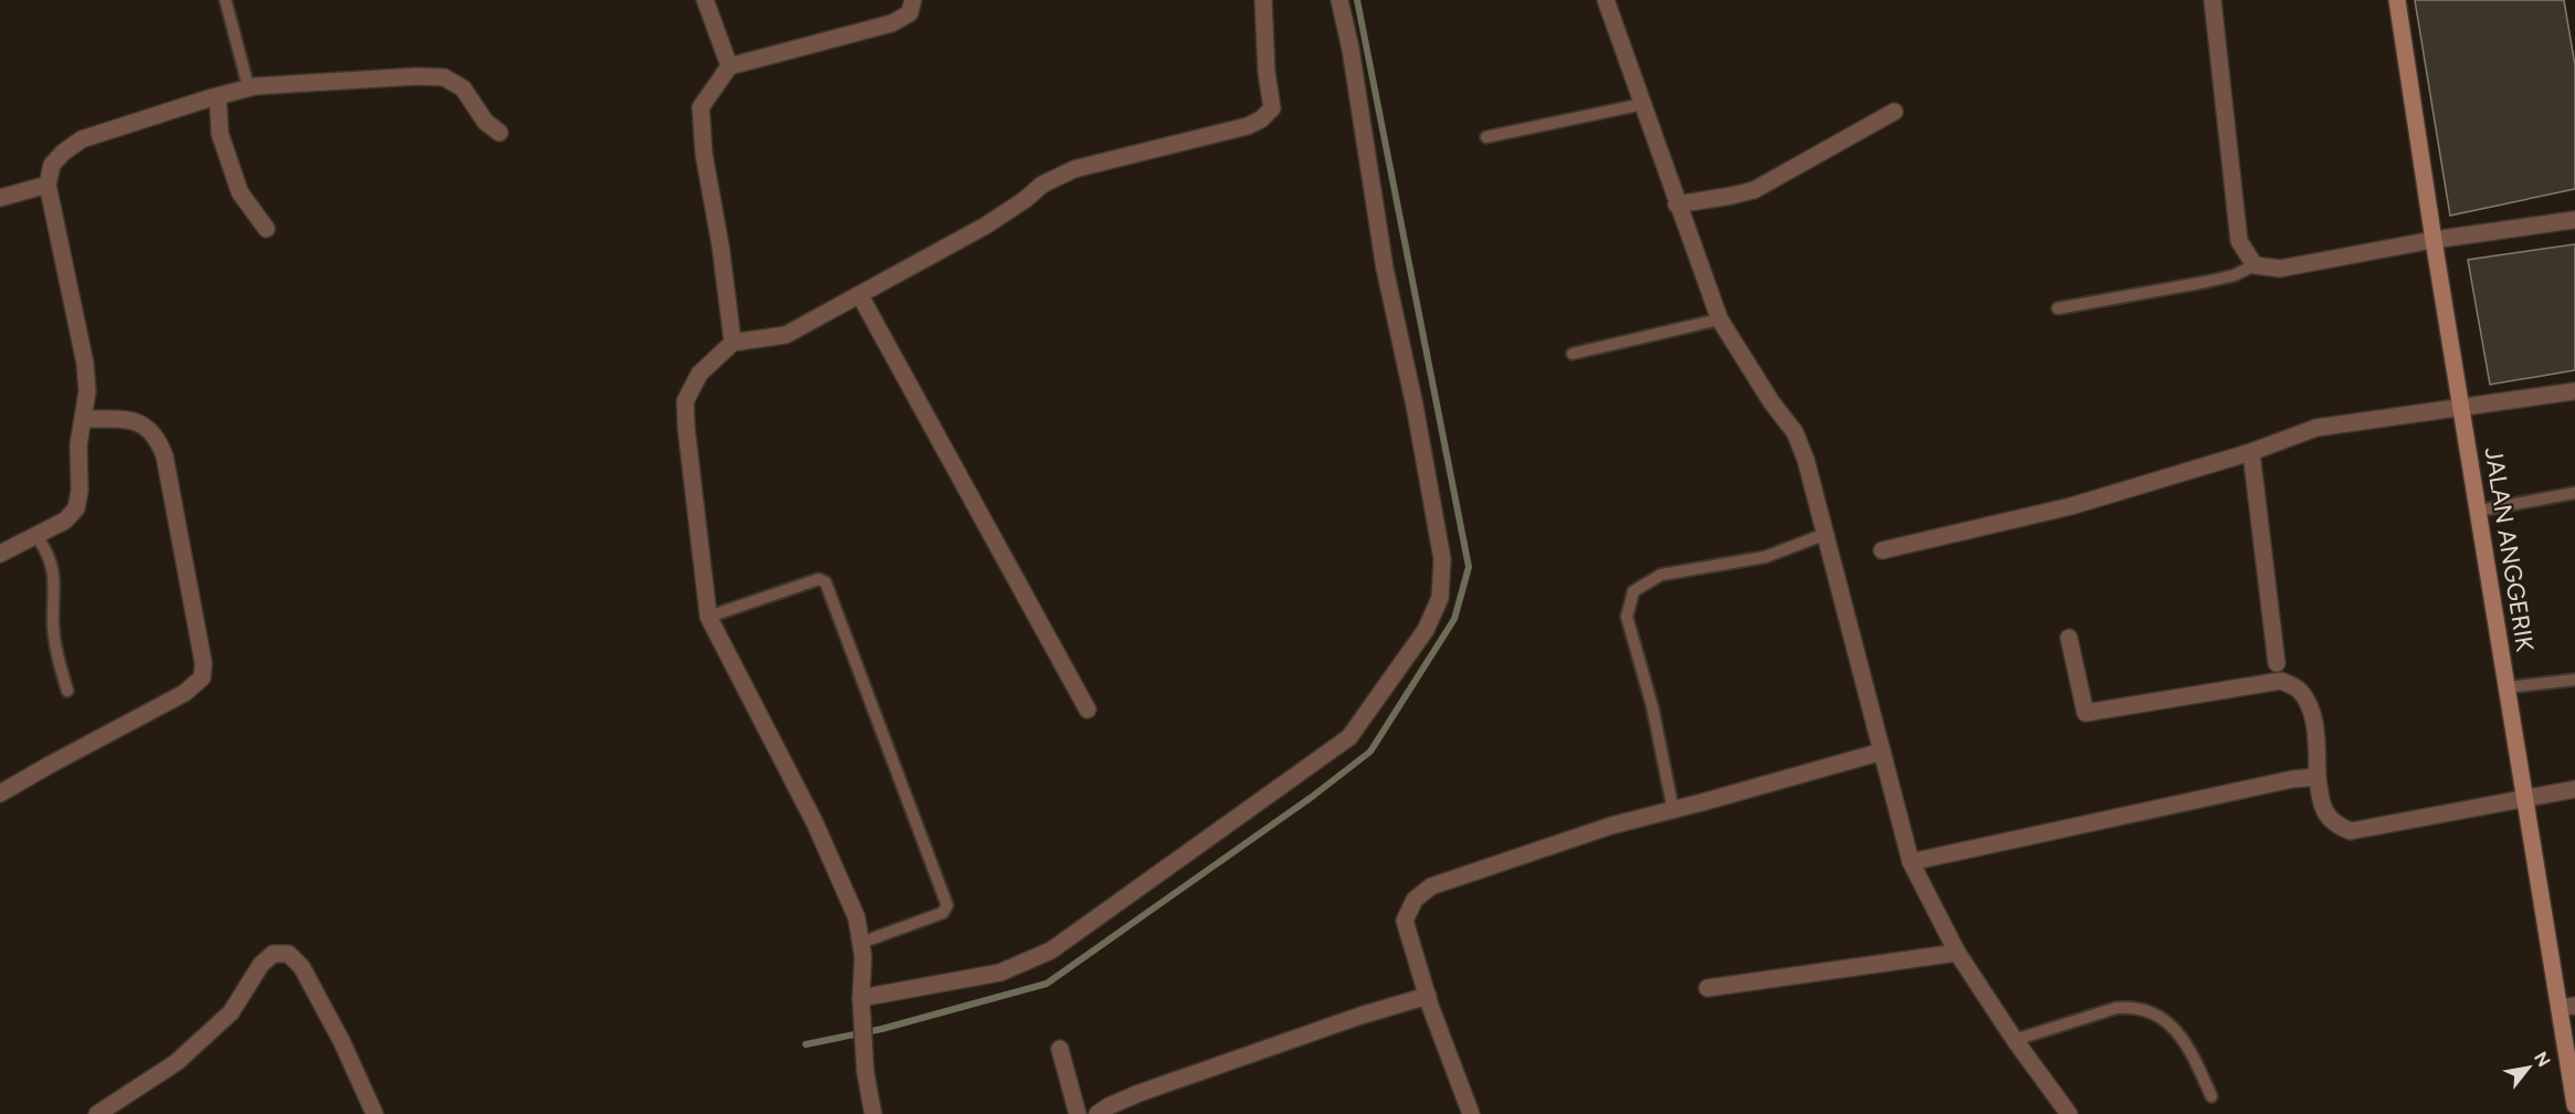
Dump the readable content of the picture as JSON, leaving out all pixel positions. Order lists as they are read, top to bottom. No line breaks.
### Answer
{"streets":{"main road":["JALAN ANGGERIK"]},"north":"top right"}
